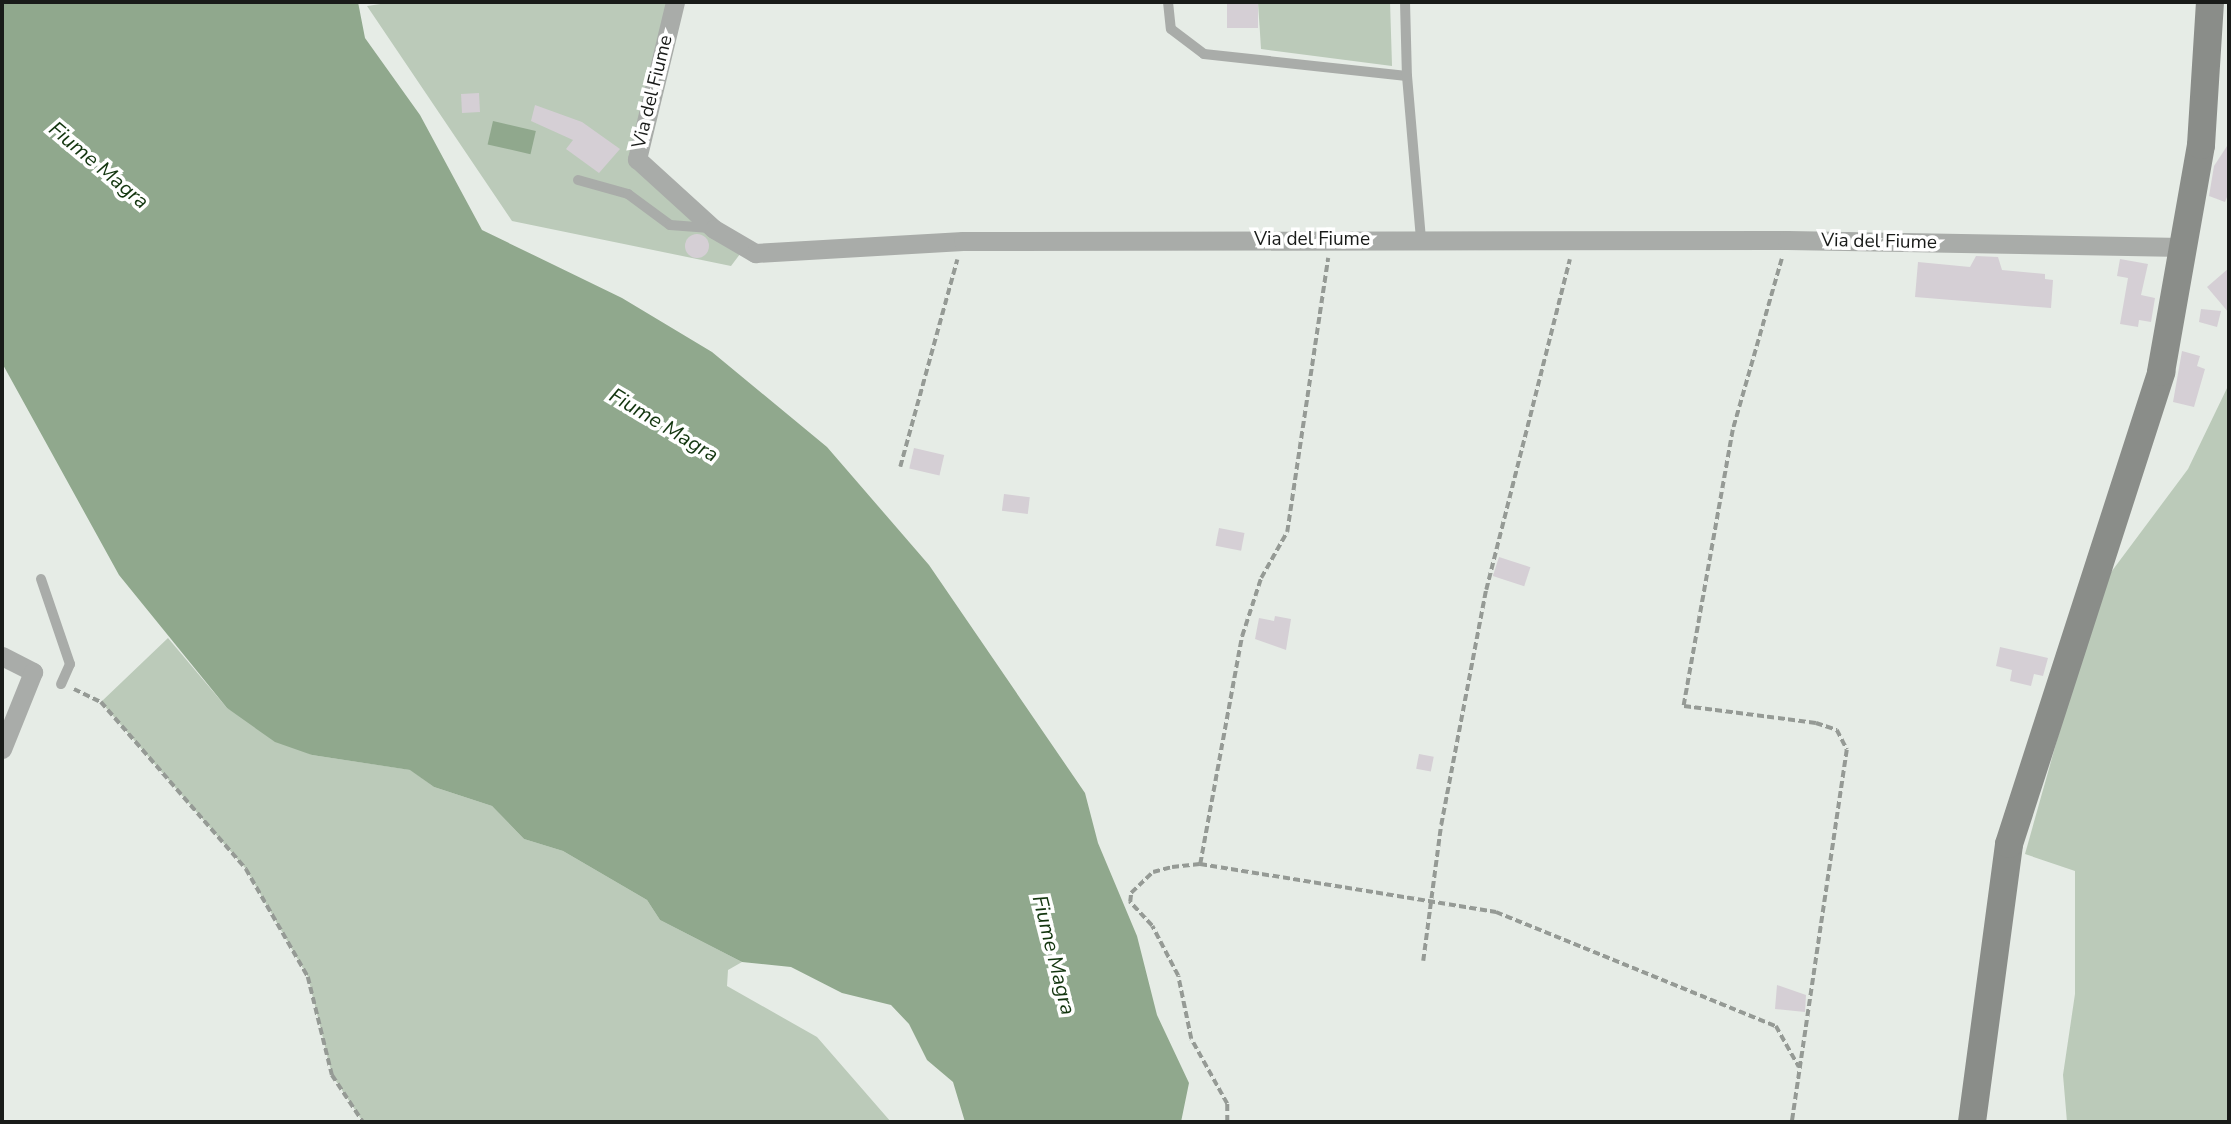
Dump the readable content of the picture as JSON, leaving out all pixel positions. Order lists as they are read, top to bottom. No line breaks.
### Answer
{"streets":{"street":["Via del Fiume"]},"water":["Fiume Magra"]}
